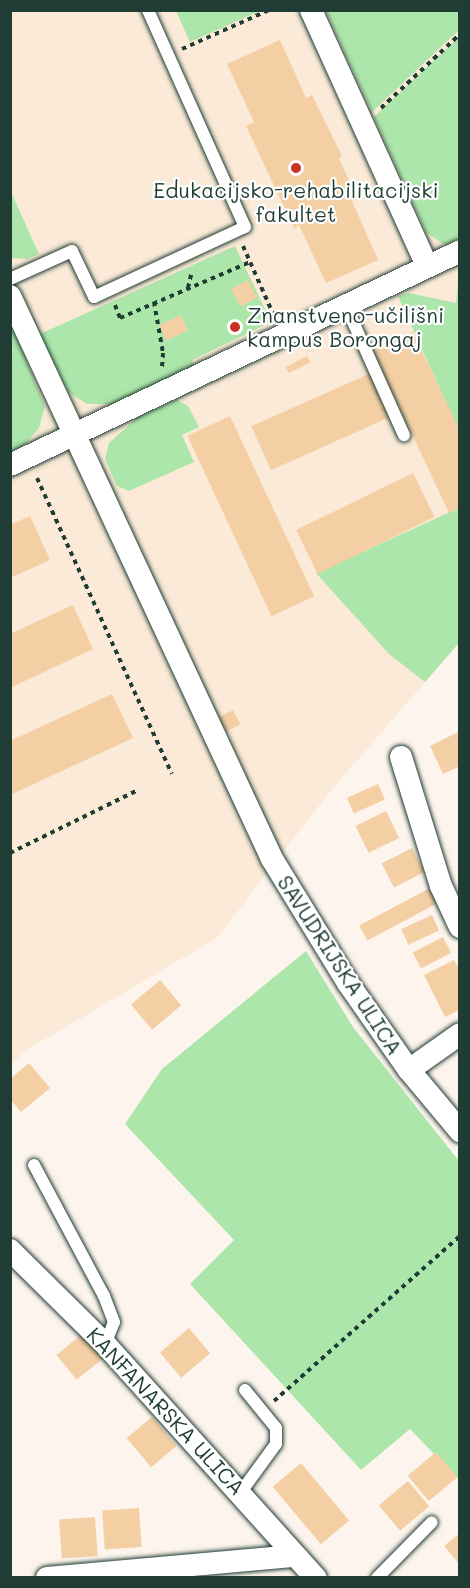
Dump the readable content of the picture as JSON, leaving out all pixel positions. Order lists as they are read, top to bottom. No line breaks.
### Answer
{"streets":{"street":["SAVUDRIJSKA ULICA","KANFANARSKA ULICA"]},"places":["Edukacijsko-rehabilitacijski fakultet","Znanstveno-učilišni kampus Borongaj"]}
